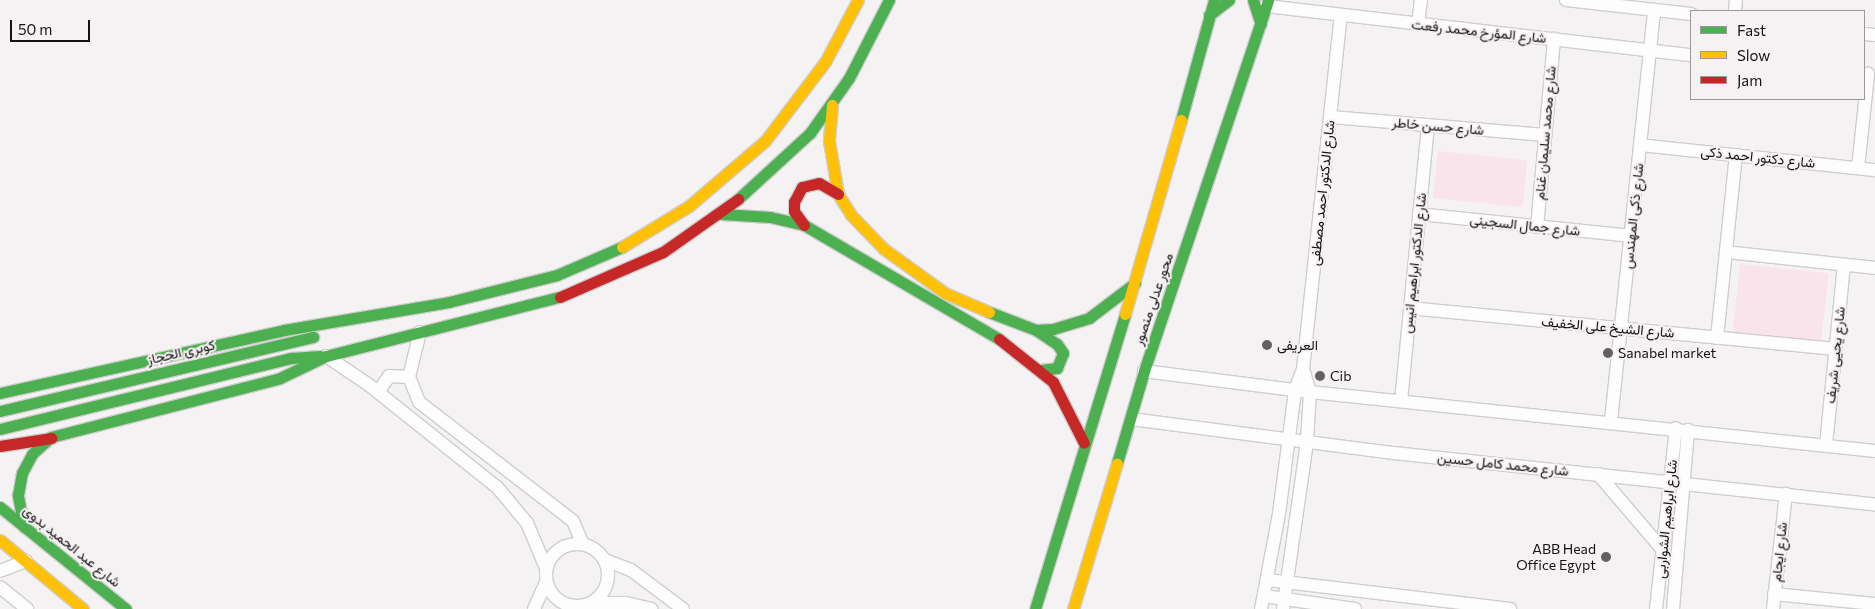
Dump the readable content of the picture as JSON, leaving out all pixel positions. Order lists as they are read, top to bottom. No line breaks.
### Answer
{"streets":{"main road":["محور عدلى منصور","كوبرى الحجاز","شارع عبد الحميد بدوى"],"street":["شارع المؤرخ محمد رفعت","شارع حسن خاطر","شارع محمد سليمان غنام","شارع دكتور احمد ذكى","شارع الدكتور احمد مصطفى","شارع ذكى المهندس","شارع جمال السجينى","شارع الدكتور ابراهيم انيس","شارع الشيخ على الخفيف","شارع يحيى شريف","شارع محمد كامل حسين","شارع ابراهيم الشواربى","شارع ايجام"]},"crossings":[["شارع المؤرخ محمد رفعت","شارع محمد سليمان غنام"],["شارع المؤرخ محمد رفعت","شارع الدكتور احمد مصطفى"],["شارع المؤرخ محمد رفعت","شارع ذكى المهندس"],["شارع المؤرخ محمد رفعت","محور عدلى منصور"],["شارع حسن خاطر","شارع محمد سليمان غنام"],["شارع حسن خاطر","شارع الدكتور احمد مصطفى"],["شارع حسن خاطر","شارع الدكتور ابراهيم انيس"],["شارع محمد سليمان غنام","شارع جمال السجينى"],["شارع دكتور احمد ذكى","شارع ذكى المهندس"],["شارع الدكتور احمد مصطفى","شارع محمد كامل حسين"],["شارع ذكى المهندس","شارع جمال السجينى"],["شارع ذكى المهندس","شارع الشيخ على الخفيف"],["شارع جمال السجينى","شارع الدكتور ابراهيم انيس"],["شارع الدكتور ابراهيم انيس","شارع الشيخ على الخفيف"],["محور عدلى منصور","شارع محمد كامل حسين"],["شارع الشيخ على الخفيف","شارع يحيى شريف"],["شارع محمد كامل حسين","شارع ابراهيم الشواربى"],["شارع محمد كامل حسين","شارع ايجام"]],"places":["العريفى","Sanabel market","Cib","ABB Head Office Egypt"],"legend":["Fast","Slow","Jam"],"scale_bar":"50 m"}
